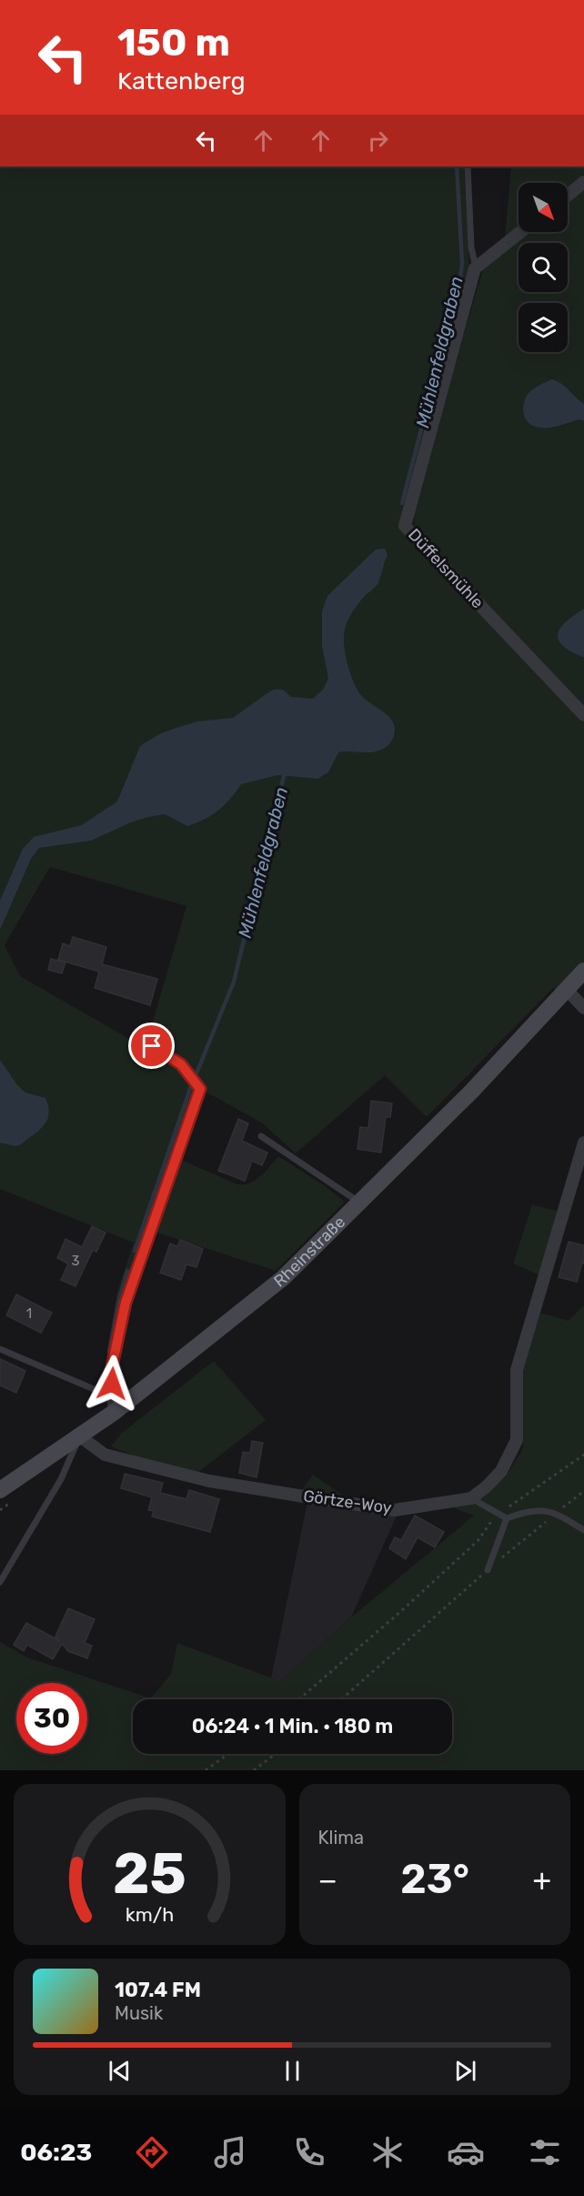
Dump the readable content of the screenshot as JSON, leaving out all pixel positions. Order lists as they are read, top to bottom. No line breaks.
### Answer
{"streets":{"main road":["Rheinstraße"],"street":["Düffelsmühle","Görtze-Woy"]},"crossings":[["Rheinstraße","Görtze-Woy"]],"water":["Mühlenfeldgraben"],"house_numbers":["3","1"],"north":"bottom right","page":{"turn":["150 m","Kattenberg"],"limit":"30","trip":"06:24 · 1 Min. · 180 m","tile":"Klima","heat":["−","23°","+"],"song":["107.4 FM","Musik"],"tabs":"06:23","gauge":["25","km/h"]}}
